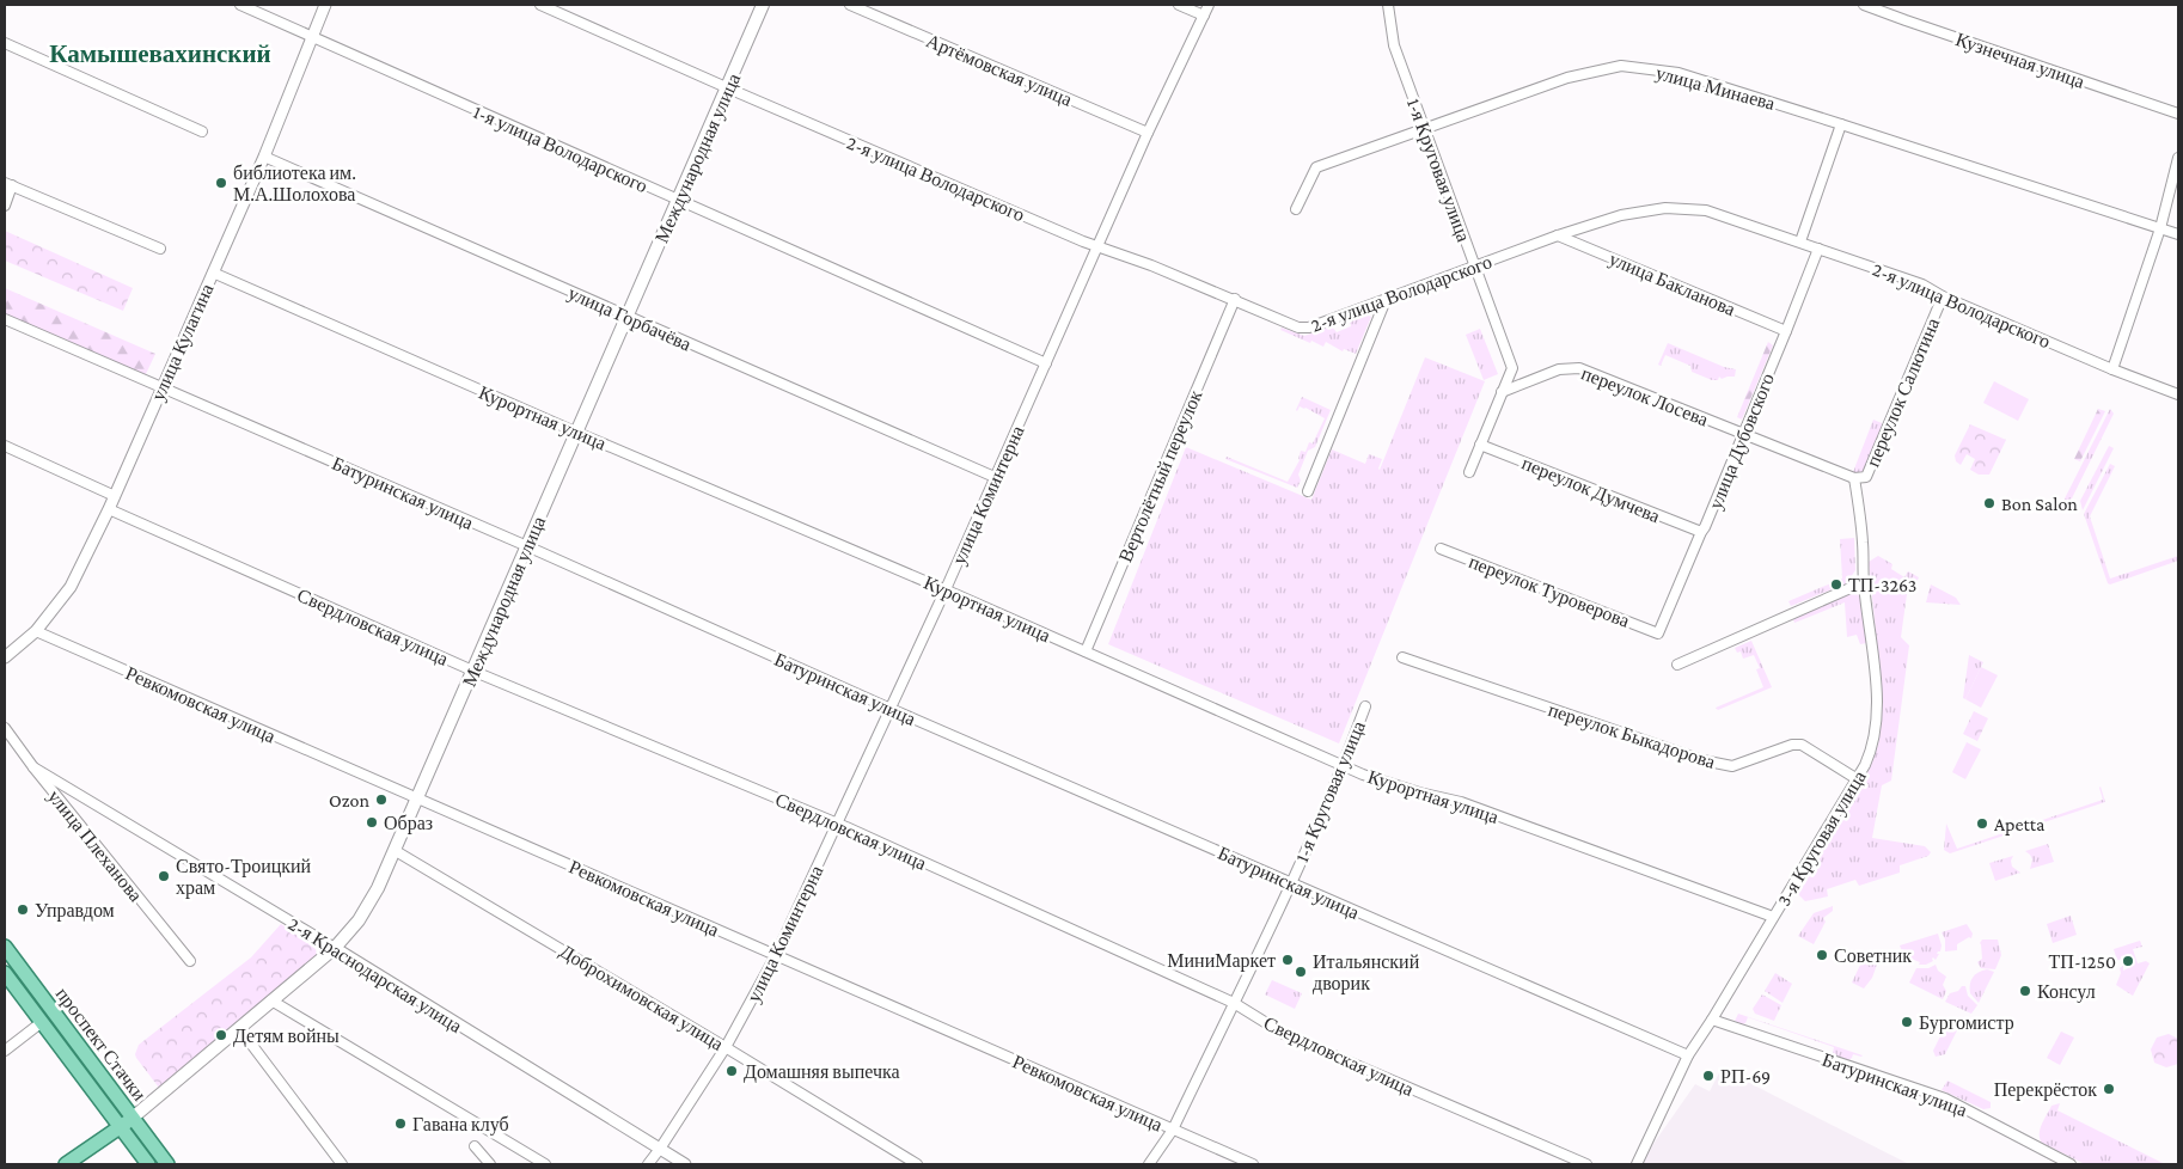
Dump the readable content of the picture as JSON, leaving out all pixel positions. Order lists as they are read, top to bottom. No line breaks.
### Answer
{"streets":{"main road":["Международная улица","проспект Стачки"],"street":["Кузнечная улица","Артёмовская улица","улица Минаева","1-я улица Володарского","1-я Круговая улица","2-я улица Володарского","улица Бакланова","улица Горбачёва","улица Кулагина","переулок Салютина","переулок Лосева","Курортная улица","улица Дубовского","Вертолётный переулок","переулок Думчева","Батуринская улица","улица Коминтерна","переулок Туроверова","Свердловская улица","Ревкомовская улица","переулок Быкадорова","3-я Круговая улица","улица Плеханова","2-я Краснодарская улица","Доброхимовская улица"]},"crossings":[["Артёмовская улица","улица Коминтерна"],["улица Минаева","1-я Круговая улица"],["1-я улица Володарского","Международная улица"],["1-я улица Володарского","улица Кулагина"],["1-я улица Володарского","улица Коминтерна"],["Международная улица","2-я улица Володарского"],["Международная улица","улица Горбачёва"],["Международная улица","Курортная улица"],["Международная улица","Батуринская улица"],["Международная улица","Свердловская улица"],["Международная улица","Ревкомовская улица"],["Международная улица","2-я Краснодарская улица"],["Международная улица","Доброхимовская улица"],["Международная улица","проспект Стачки"],["1-я Круговая улица","2-я улица Володарского"],["1-я Круговая улица","переулок Лосева"],["1-я Круговая улица","Курортная улица"],["1-я Круговая улица","Батуринская улица"],["1-я Круговая улица","Свердловская улица"],["1-я Круговая улица","Ревкомовская улица"],["2-я улица Володарского","улица Бакланова"],["2-я улица Володарского","переулок Салютина"],["2-я улица Володарского","улица Дубовского"],["2-я улица Володарского","Вертолётный переулок"],["2-я улица Володарского","улица Коминтерна"],["улица Бакланова","улица Дубовского"],["улица Горбачёва","улица Кулагина"],["улица Горбачёва","улица Коминтерна"],["улица Кулагина","Курортная улица"],["улица Кулагина","Батуринская улица"],["улица Кулагина","Свердловская улица"],["улица Кулагина","Ревкомовская улица"],["переулок Салютина","переулок Лосева"],["переулок Салютина","3-я Круговая улица"],["переулок Лосева","улица Дубовского"],["переулок Лосева","3-я Круговая улица"],["Курортная улица","Вертолётный переулок"],["Курортная улица","улица Коминтерна"],["Курортная улица","3-я Круговая улица"],["улица Дубовского","переулок Думчева"],["улица Дубовского","переулок Туроверова"],["Батуринская улица","улица Коминтерна"],["Батуринская улица","3-я Круговая улица"],["улица Коминтерна","Свердловская улица"],["улица Коминтерна","Ревкомовская улица"],["улица Коминтерна","2-я Краснодарская улица"],["улица Коминтерна","Доброхимовская улица"],["переулок Быкадорова","3-я Круговая улица"],["улица Плеханова","2-я Краснодарская улица"]],"districts":["Камышевахинский"],"places":["библиотека им. М.А.Шолохова","Bon Salon","ТП-3263","Ozon","Образ","Apetta","Свято-Троицкий храм","Управдом","Советник","МиниМаркет","ТП-1250","Итальянский дворик","Консул","Бургомистр","Детям войны","Домашняя выпечка","РП-69","Перекрёсток","Гавана клуб"]}
